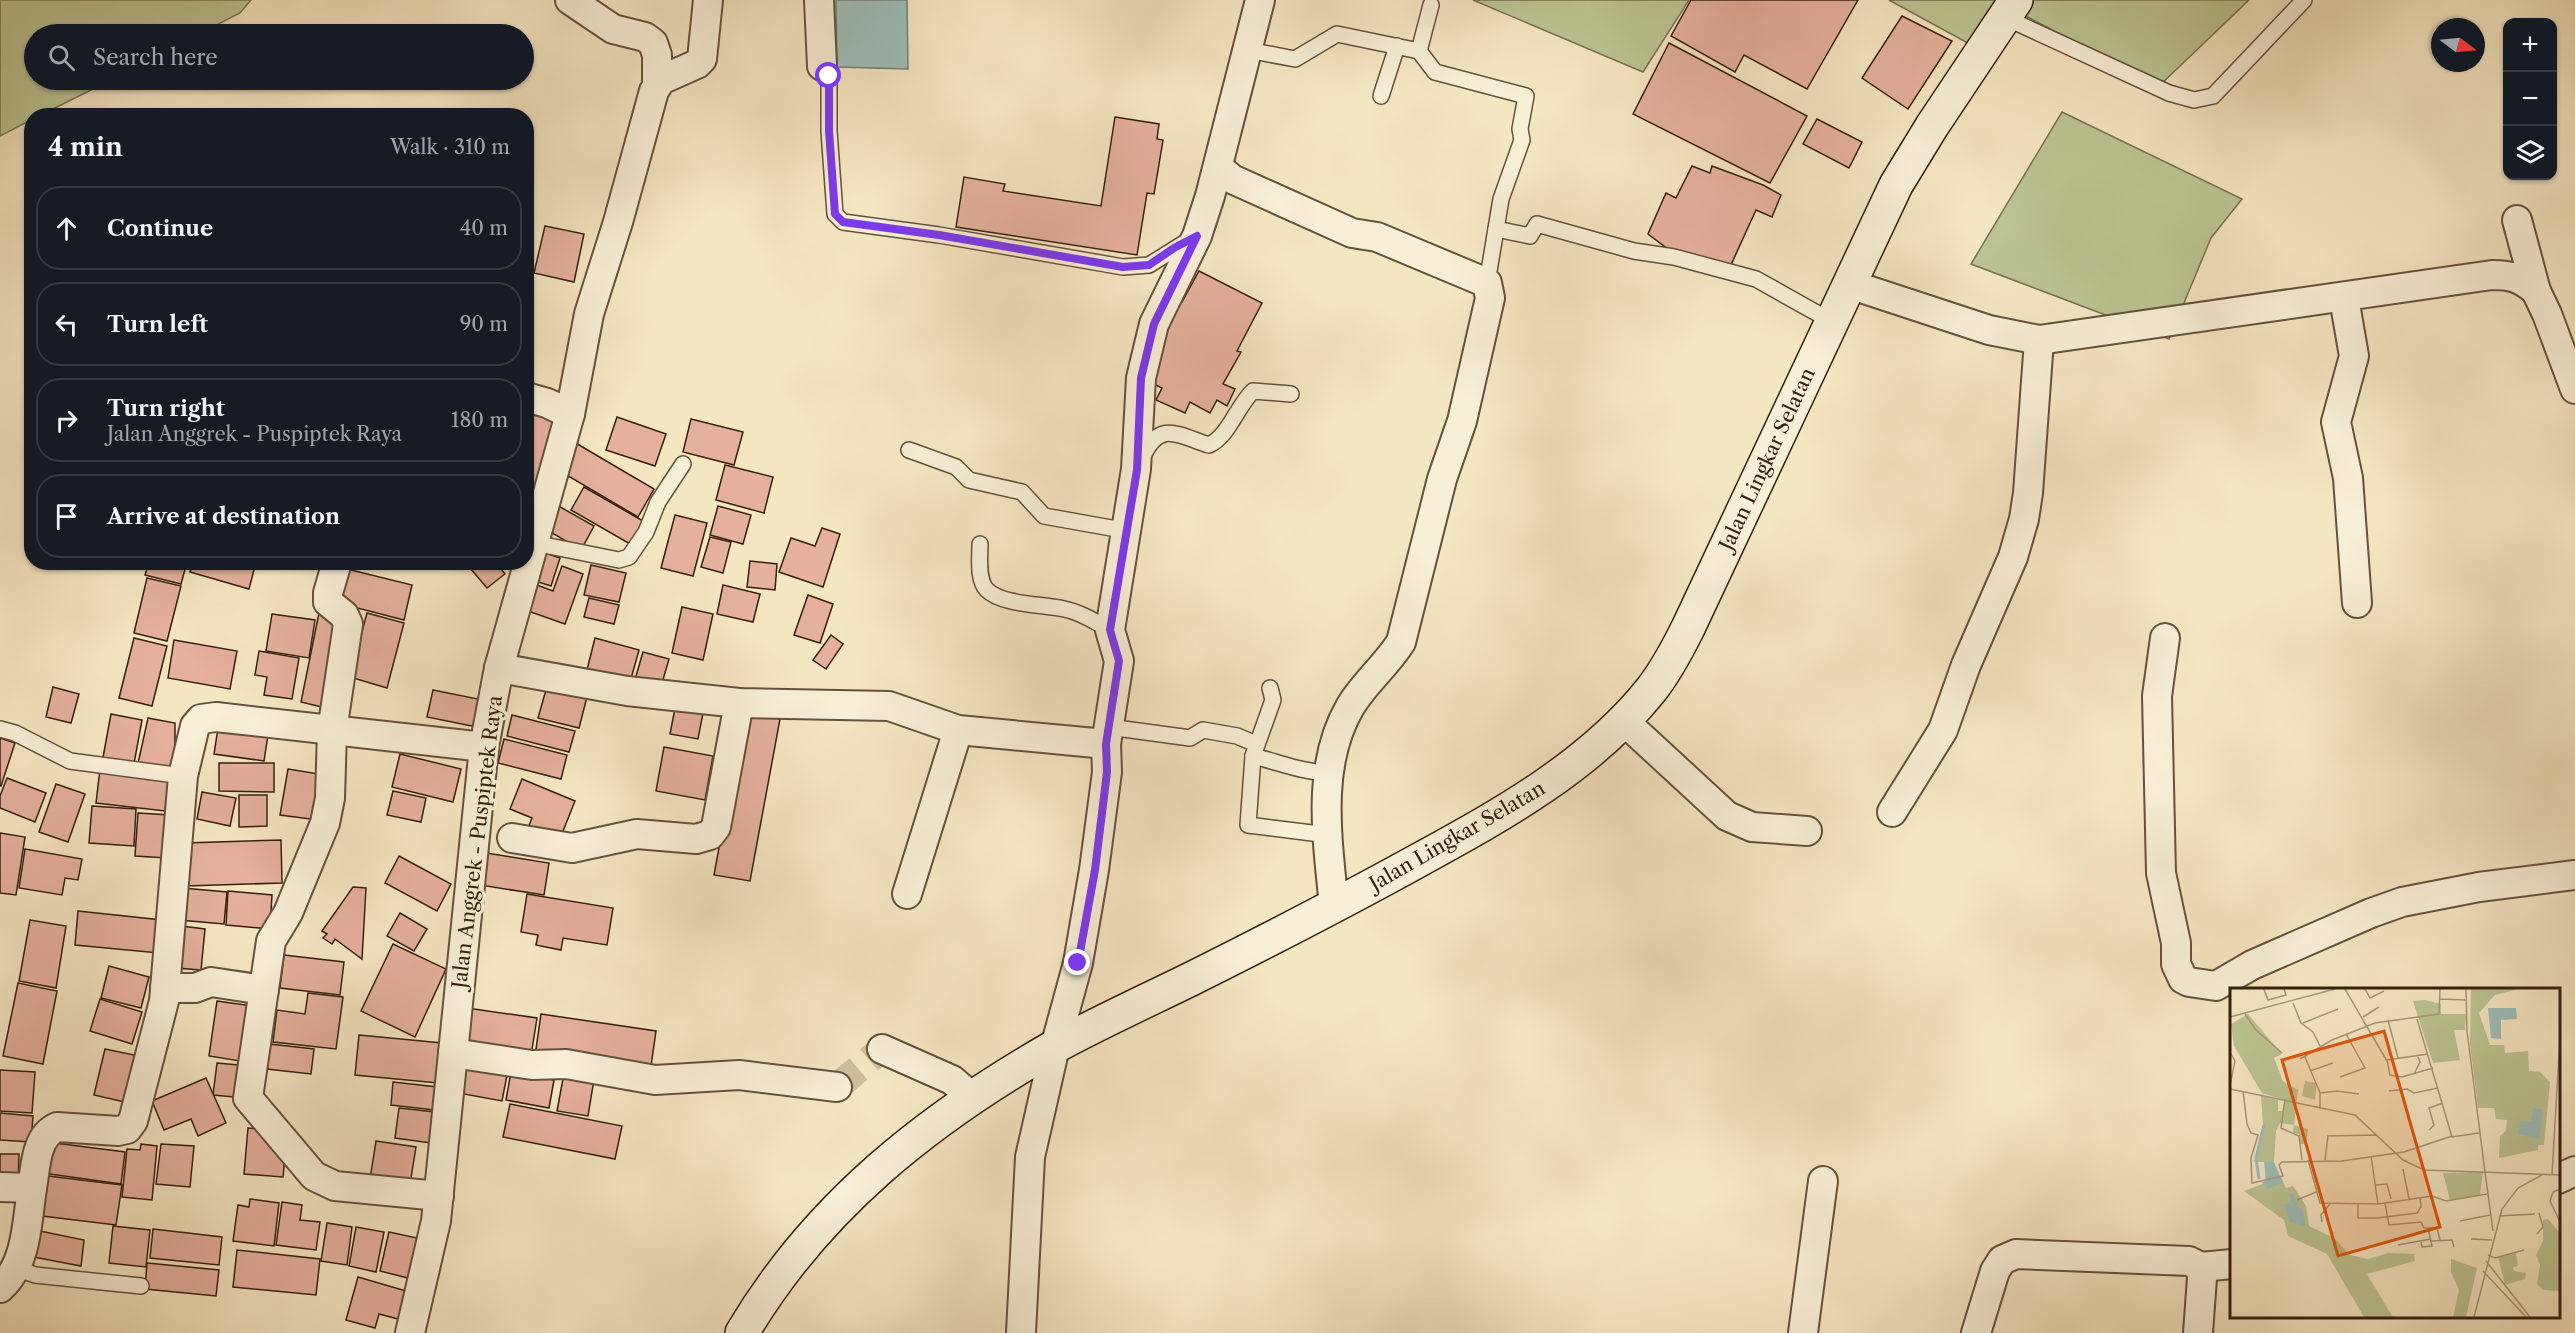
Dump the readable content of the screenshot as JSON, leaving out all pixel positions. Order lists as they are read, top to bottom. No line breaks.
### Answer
{"streets":{"main road":["Jalan Lingkar Selatan"],"street":["Jalan Anggrek - Puspiptek Raya"]},"north":"right","page":{"map_buttons":["+","−"],"search":"Search here","heading":["4 min","Walk · 310 m"],"list":[["Continue","40 m"],["Turn left","90 m"],["Turn right","Jalan Anggrek - Puspiptek Raya","180 m"],"Arrive at destination"]}}
